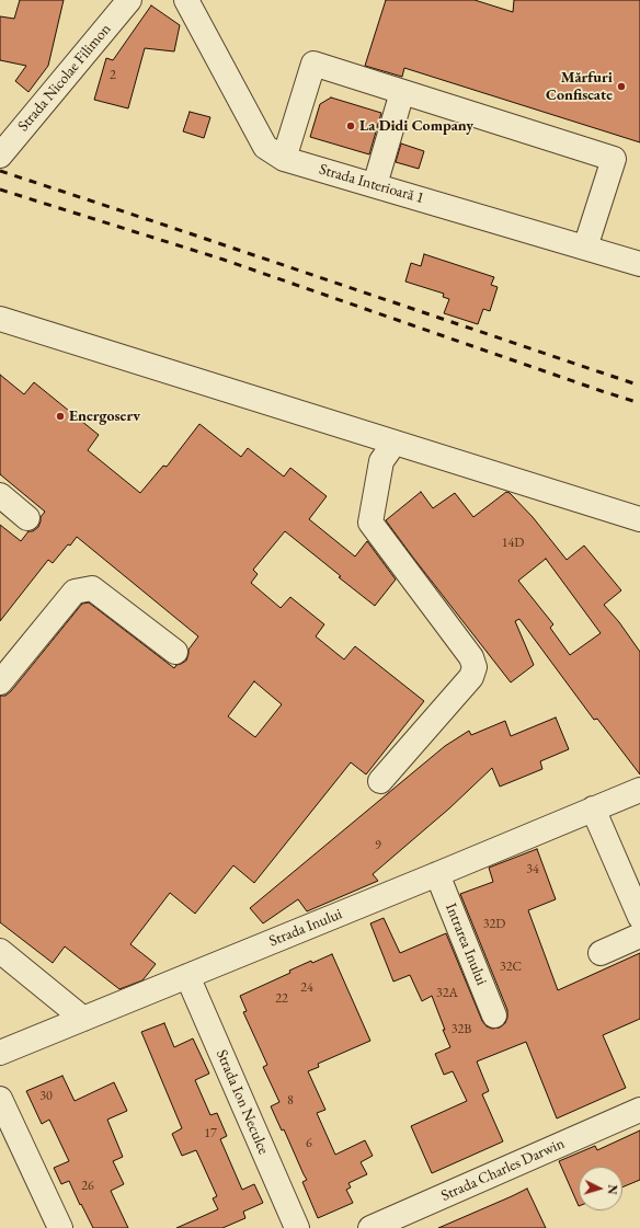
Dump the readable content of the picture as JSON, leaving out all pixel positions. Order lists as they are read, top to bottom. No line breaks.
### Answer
{"streets":{"street":["Strada Nicolae Filimon","Strada Interioară 1","Strada Inului","Intrarea Inului","Strada Ion Neculce","Strada Charles Darwin"]},"crossings":[["Strada Inului","Intrarea Inului"],["Strada Inului","Strada Ion Neculce"]],"places":["Mărfuri Confiscate","La Didi Company","Energoserv"],"house_numbers":["2","14D","9","34","32D","32C","24","32A","22","32B","30","8","17","6","26"],"north":"right"}
